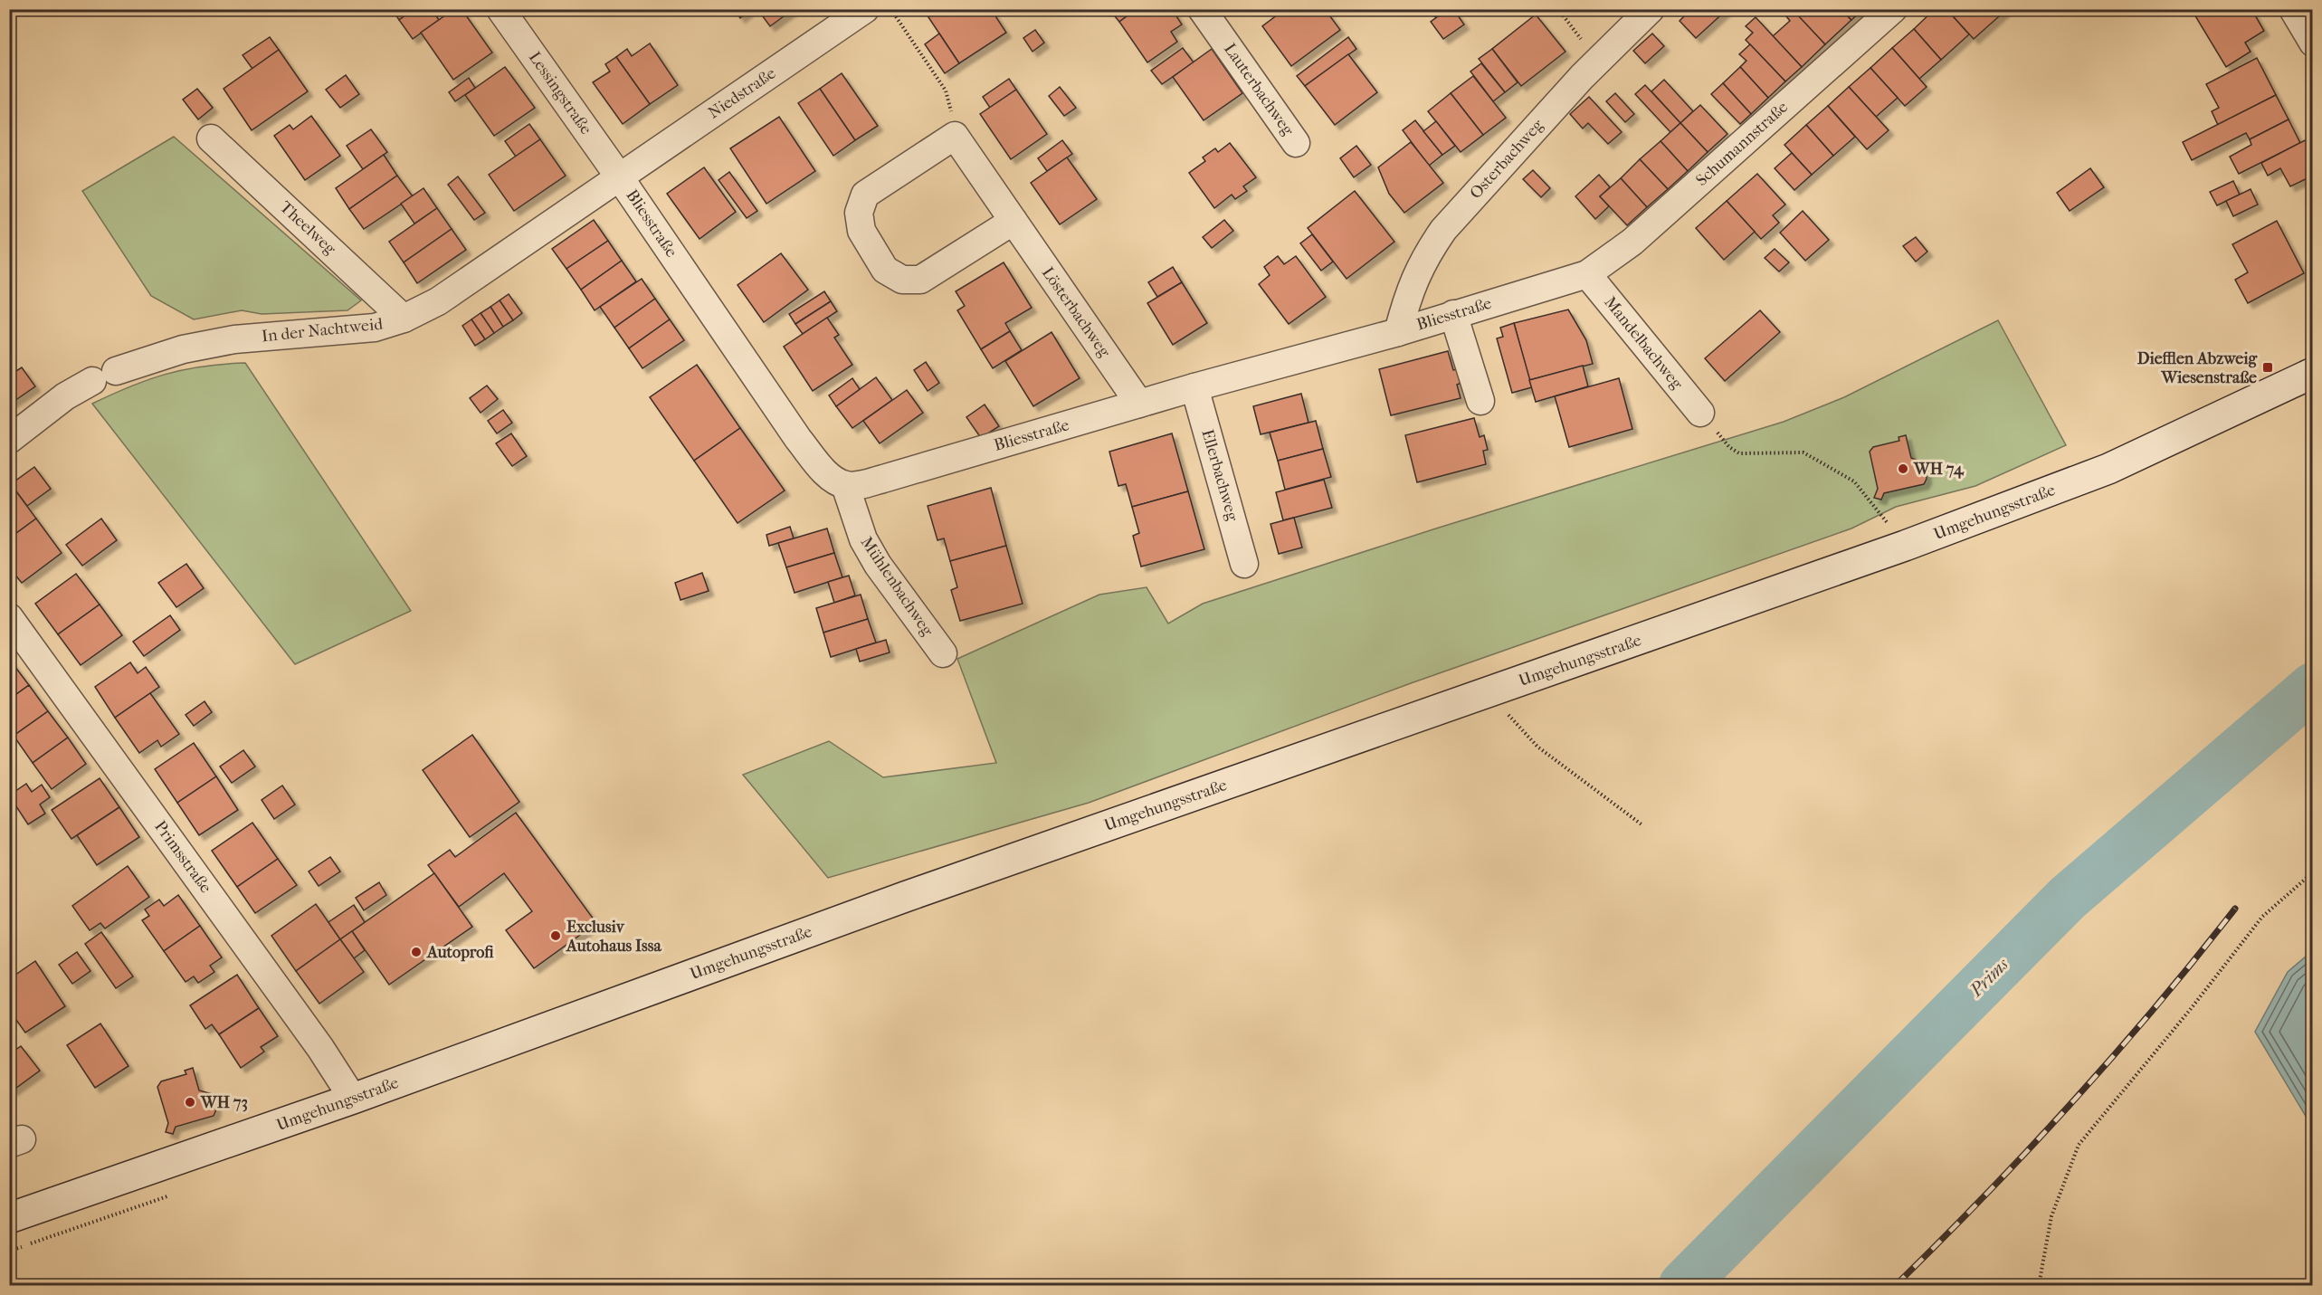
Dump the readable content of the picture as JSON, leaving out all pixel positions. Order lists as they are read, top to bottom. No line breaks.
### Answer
{"streets":{"main road":["Umgehungsstraße"],"street":["Lauterbachweg","Lessingstraße","Niedstraße","Schumannstraße","Osterbachweg","Bliesstraße","Theelweg","Lösterbachweg","In der Nachtweid","Mandelbachweg","Ellerbachweg","Mühlenbachweg","Primsstraße"]},"crossings":[["Lessingstraße","Niedstraße"],["Lessingstraße","Bliesstraße"],["Lessingstraße","In der Nachtweid"],["Niedstraße","Bliesstraße"],["Niedstraße","In der Nachtweid"],["Schumannstraße","Bliesstraße"],["Schumannstraße","Mandelbachweg"],["Osterbachweg","Bliesstraße"],["Bliesstraße","Lösterbachweg"],["Bliesstraße","In der Nachtweid"],["Bliesstraße","Mandelbachweg"],["Bliesstraße","Ellerbachweg"],["Bliesstraße","Mühlenbachweg"],["Theelweg","In der Nachtweid"],["Umgehungsstraße","Primsstraße"]],"water":["Prims"],"places":{"transit":["Diefflen Abzweig Wiesenstraße"],"other":["WH 74","Exclusiv Autohaus Issa","Autoprofi","WH 73"]}}
